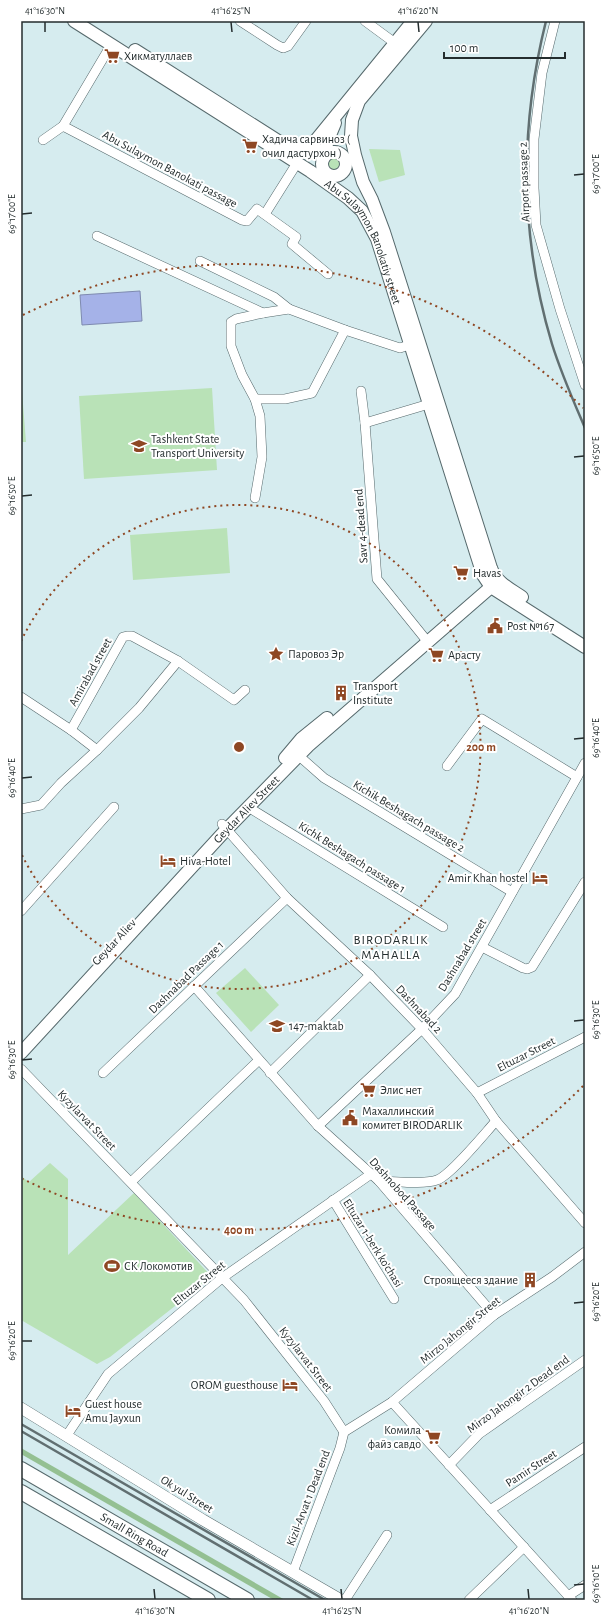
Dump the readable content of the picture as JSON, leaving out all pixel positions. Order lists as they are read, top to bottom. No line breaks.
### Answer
{"streets":{"highway":["Small Ring Road"],"main road":["Abu Sulaymon Banokatiy street","Geydar Aliev Street"],"street":["Abu Sulaymon Banokati passage","Аirport passage 2","Savr 4-dead end","Amirabad street","Kichik Beshagach passage 2","Kichk Beshagach passage 1","Dashnabad street","Dashnabad Passage 1","Dashnabad 2","Eltuzar Street","Kyzylarvat Street","Dashnobod Passage","Eltuzar 1-berk ko'chasi","Mirzo Jahongir Street","Mirzo Jahongir 2 Dead end","Pamir Street","Ok yul Street","Kizil-Arvat 1 Dead end"]},"crossings":[["Abu Sulaymon Banokatiy street","Geydar Aliev Street"],["Savr 4-dead end","Geydar Aliev Street"],["Geydar Aliev Street","Kichik Beshagach passage 2"],["Geydar Aliev Street","Kichk Beshagach passage 1"],["Geydar Aliev Street","Dashnabad 2"],["Kichik Beshagach passage 2","Dashnabad street"],["Dashnabad street","Dashnabad 2"],["Dashnabad street","Dashnobod Passage"],["Dashnabad Passage 1","Dashnabad 2"],["Dashnabad Passage 1","Dashnobod Passage"],["Dashnabad 2","Eltuzar Street"],["Eltuzar Street","Kyzylarvat Street"],["Eltuzar Street","Dashnobod Passage"],["Eltuzar Street","Eltuzar 1-berk ko'chasi"],["Eltuzar Street","Ok yul Street"],["Kyzylarvat Street","Kizil-Arvat 1 Dead end"],["Dashnobod Passage","Mirzo Jahongir Street"],["Ok yul Street","Kizil-Arvat 1 Dead end"]],"districts":["BIRODARLIK MAHALLA"],"places":{"supermarket":["Хикматуллаев","Хадича сарвиноз ( очил дастурхон )","Havas","Арасту","Элис нет","Комила файз савдо"],"school or university":["Tashkent State Transport University","147-maktab"],"public building":["Post №167","Махаллинский комитет BIRODARLIK"],"place":["Паровоз Эр"],"building":["Transport Institute","Строящееся здание"],"hotel":["Hiva-Hotel","Amir Khan hostel","OROM guesthouse","Guest house Amu Jayxun"],"sports":["СК Локомотив"]},"scale_bar":"100 m","coordinates":["41°16'30\"N","41°16'25\"N","41°16'20\"N","69°17'00\"E","69°16'50\"E","69°16'40\"E","69°16'30\"E","69°16'20\"E","69°16'10\"E"],"rings":["200 m","400 m"]}
